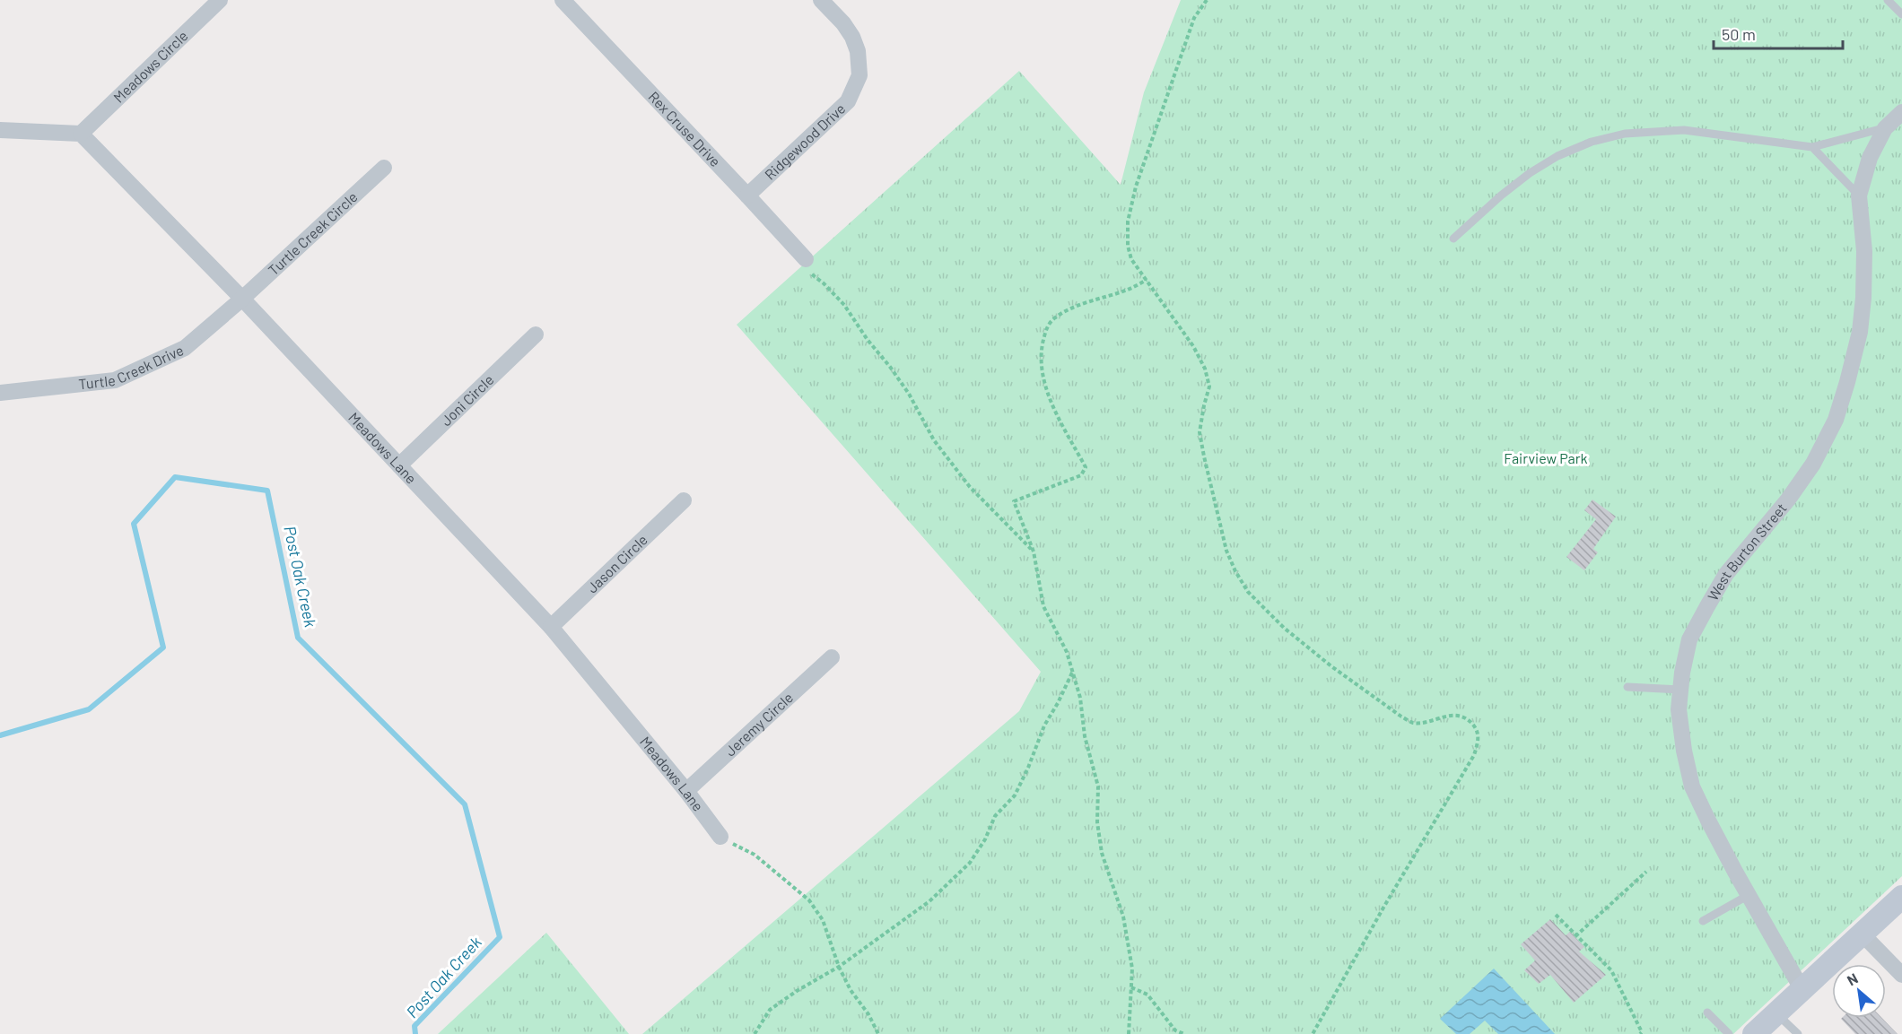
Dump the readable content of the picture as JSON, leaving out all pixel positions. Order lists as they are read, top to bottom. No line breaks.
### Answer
{"streets":{"street":["Meadows Circle","Rex Cruse Drive","Ridgewood Drive","Turtle Creek Circle","Turtle Creek Drive","Joni Circle","Meadows Lane","West Burton Street","Jason Circle","Jeremy Circle"]},"crossings":[["Meadows Circle","Meadows Lane"],["Rex Cruse Drive","Ridgewood Drive"],["Turtle Creek Circle","Turtle Creek Drive"],["Turtle Creek Circle","Meadows Lane"],["Turtle Creek Drive","Meadows Lane"],["Joni Circle","Meadows Lane"],["Meadows Lane","Jason Circle"],["Meadows Lane","Jeremy Circle"]],"water":["Post Oak Creek"],"parks":["Fairview Park"],"scale_bar":"50 m","north":"top left"}
